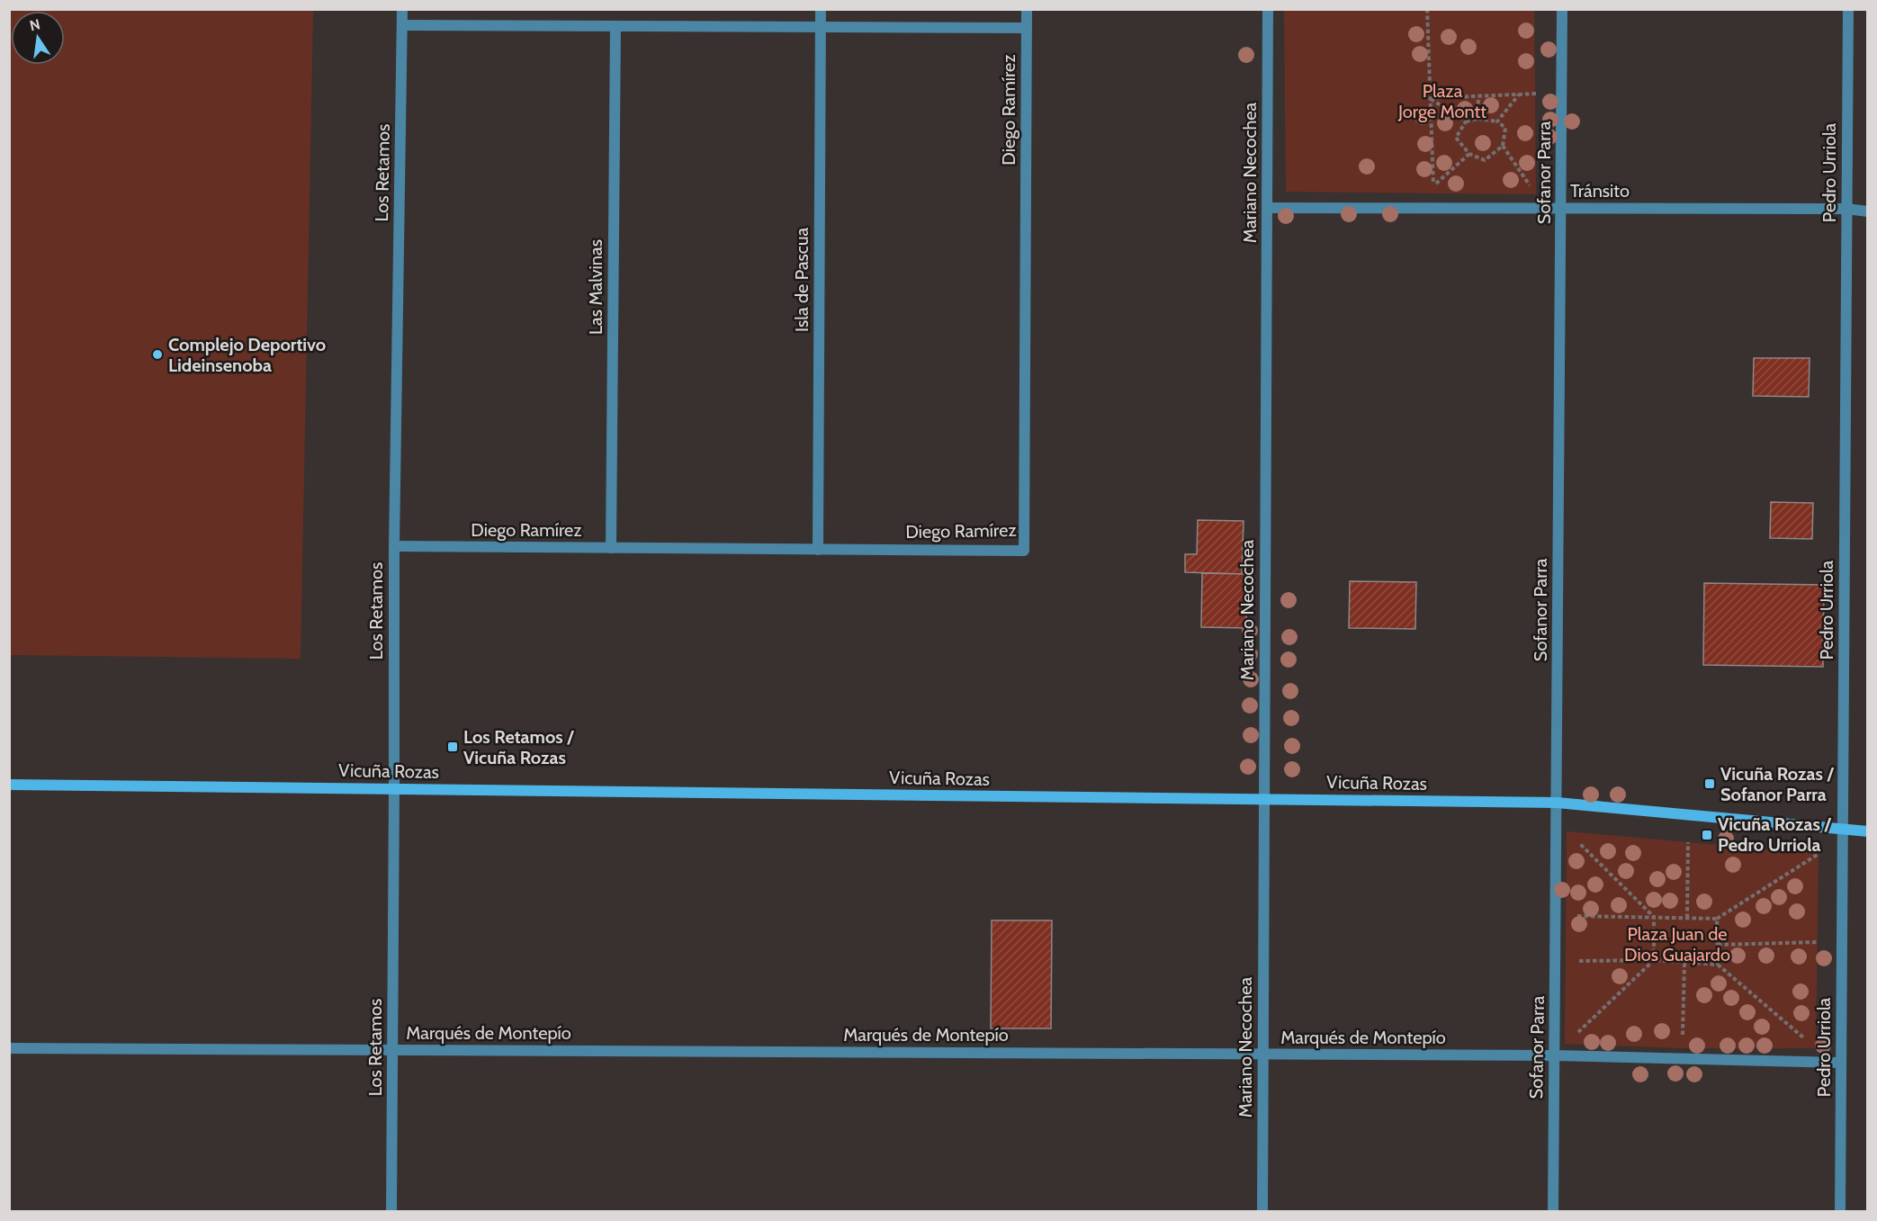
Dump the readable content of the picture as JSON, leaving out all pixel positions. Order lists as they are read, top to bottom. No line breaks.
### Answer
{"streets":{"street":["Diego Ramírez","Los Retamos","Mariano Necochea","Sofanor Parra","Pedro Urriola","Tránsito","Isla de Pascua","Las Malvinas","Vicuña Rozas","Marqués de Montepío"]},"crossings":[["Diego Ramírez","Los Retamos"],["Diego Ramírez","Isla de Pascua"],["Diego Ramírez","Las Malvinas"],["Los Retamos","Vicuña Rozas"],["Los Retamos","Marqués de Montepío"],["Mariano Necochea","Tránsito"],["Mariano Necochea","Vicuña Rozas"],["Mariano Necochea","Marqués de Montepío"],["Sofanor Parra","Tránsito"],["Sofanor Parra","Vicuña Rozas"],["Sofanor Parra","Marqués de Montepío"],["Pedro Urriola","Tránsito"],["Pedro Urriola","Vicuña Rozas"],["Pedro Urriola","Marqués de Montepío"]],"parks":["Plaza Jorge Montt","Plaza Juan de Dios Guajardo"],"places":{"other":["Complejo Deportivo Lideinsenoba"],"transit":["Los Retamos / Vicuña Rozas","Vicuña Rozas / Sofanor Parra","Vicuña Rozas / Pedro Urriola"]},"north":"top"}
